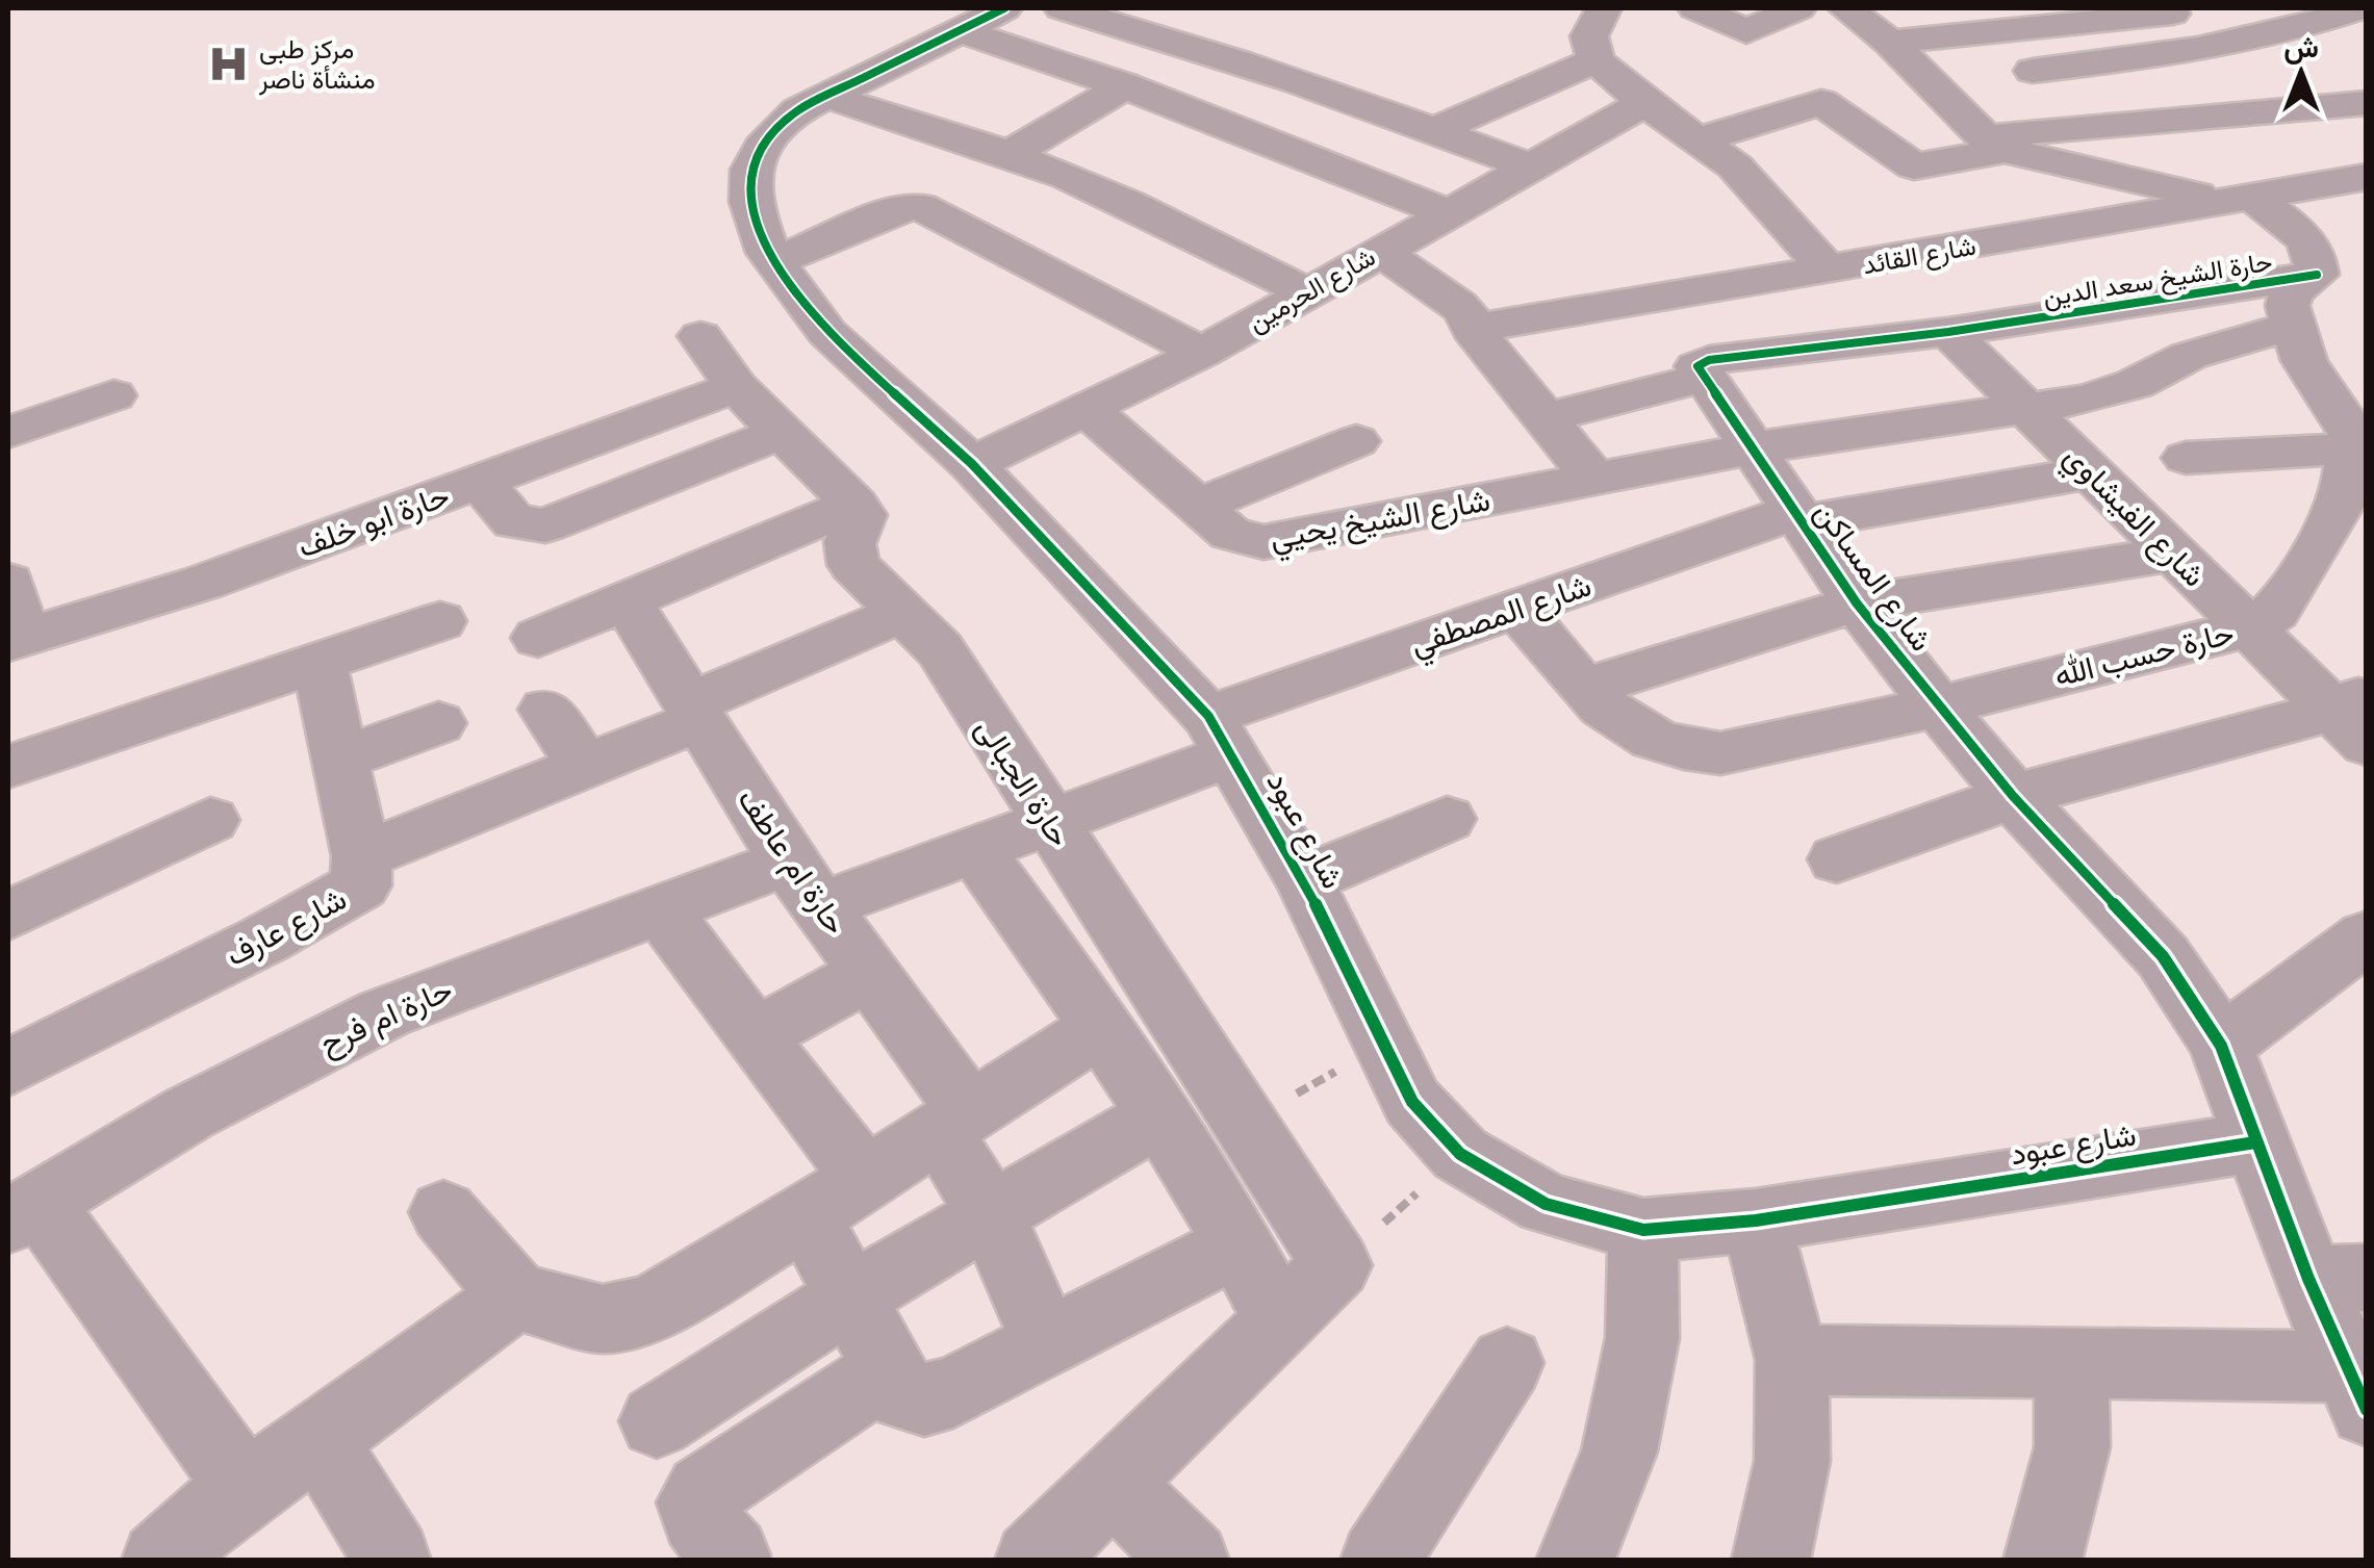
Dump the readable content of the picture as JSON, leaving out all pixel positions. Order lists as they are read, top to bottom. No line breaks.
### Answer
{"streets":{"street":["شارع القائد","حارة الشيخ سعد الدين","شارع الحرمين","شارع الفيشاوي","شارع الشيخ يحيي","حارة ابو خلف","شارع المساكن","شارع المصطفي","حارة حسب الله","حارة الجبالى","شارع عبود","حارة ام عاطف","شارع عارف","حارة ام فرح"]},"crossings":[["شارع الحرمين","شارع الشيخ يحيي"],["شارع الحرمين","شارع عبود"],["شارع الفيشاوي","شارع الشيخ يحيي"],["شارع الفيشاوي","شارع المصطفي"],["شارع الفيشاوي","حارة حسب الله"],["شارع الشيخ يحيي","شارع المساكن"],["شارع المساكن","شارع المصطفي"],["شارع المساكن","حارة حسب الله"],["شارع المساكن","شارع عبود"],["شارع المصطفي","حارة حسب الله"],["شارع المصطفي","شارع عبود"],["شارع المصطفي","حارة ام فرح"],["حارة الجبالى","حارة ام فرح"],["شارع عبود","حارة ام فرح"],["حارة ام عاطف","حارة ام فرح"]],"places":{"hospital":["مركز طبى منشأة ناصر"]},"north":"top"}
